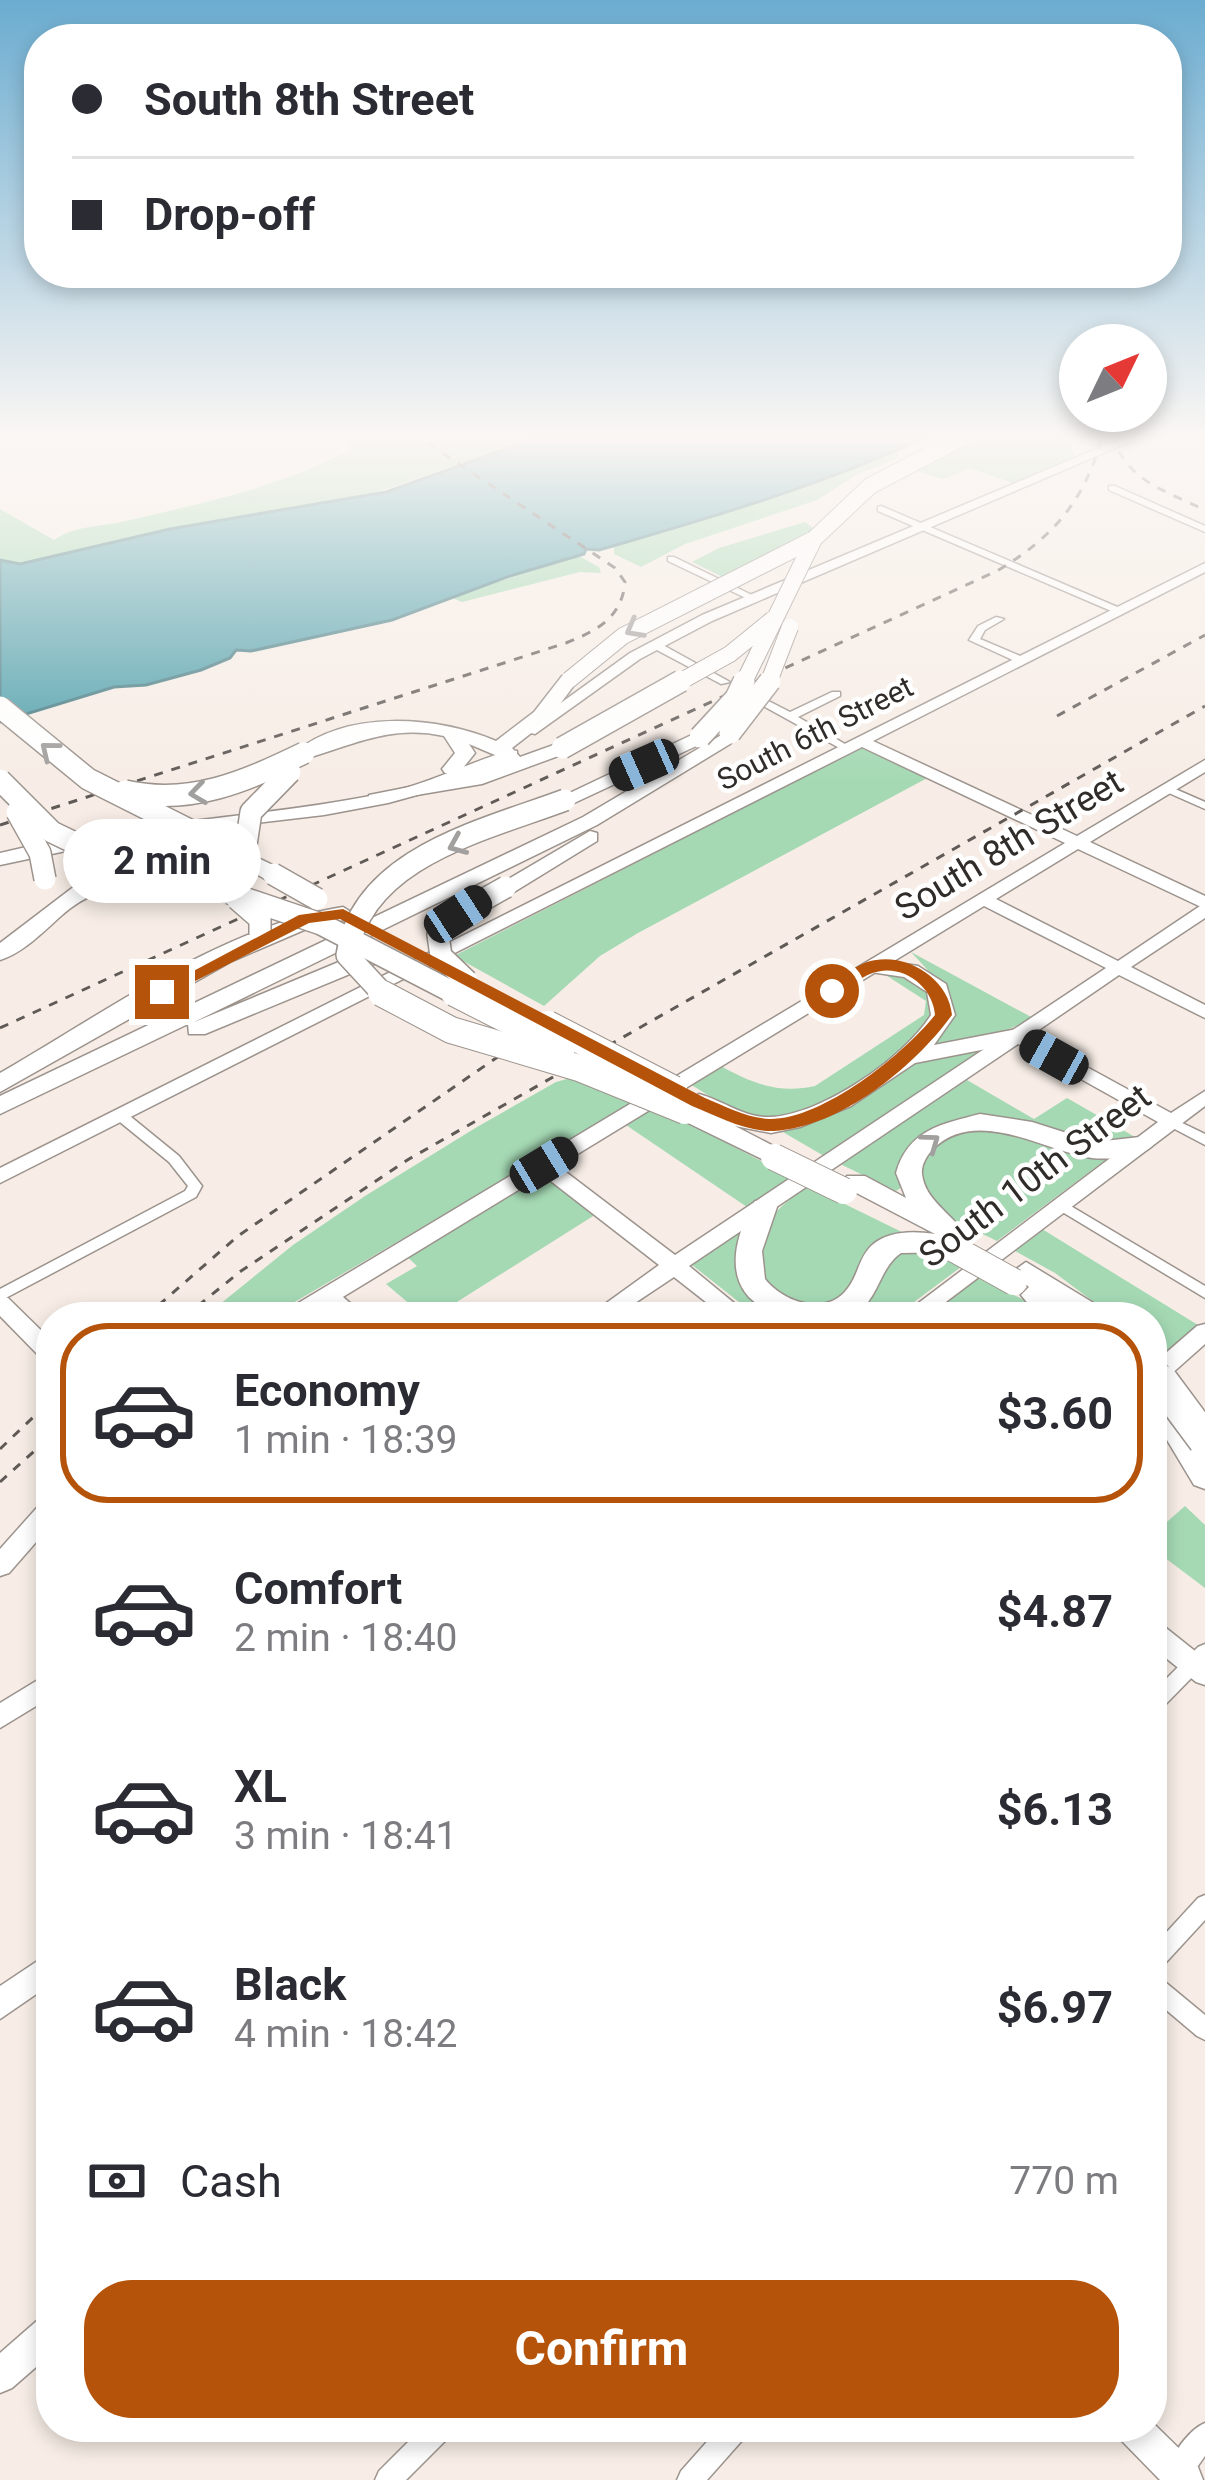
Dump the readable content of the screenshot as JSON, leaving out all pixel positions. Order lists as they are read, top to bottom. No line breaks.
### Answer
{"streets":{"main road":["South 6th Street","South 8th Street","South 10th Street"]},"north":"top right","page":{"banner":["South 8th Street","Drop-off"],"bubble":"2 min","list":[{"name":"Economy","note":"1 min · 18:39","value":"$3.60"},{"name":"Comfort","note":"2 min · 18:40","value":"$4.87"},{"name":"XL","note":"3 min · 18:41","value":"$6.13"},{"name":"Black","note":"4 min · 18:42","value":"$6.97"}],"pay":["Cash","770 m"],"buttons":"Confirm"}}
